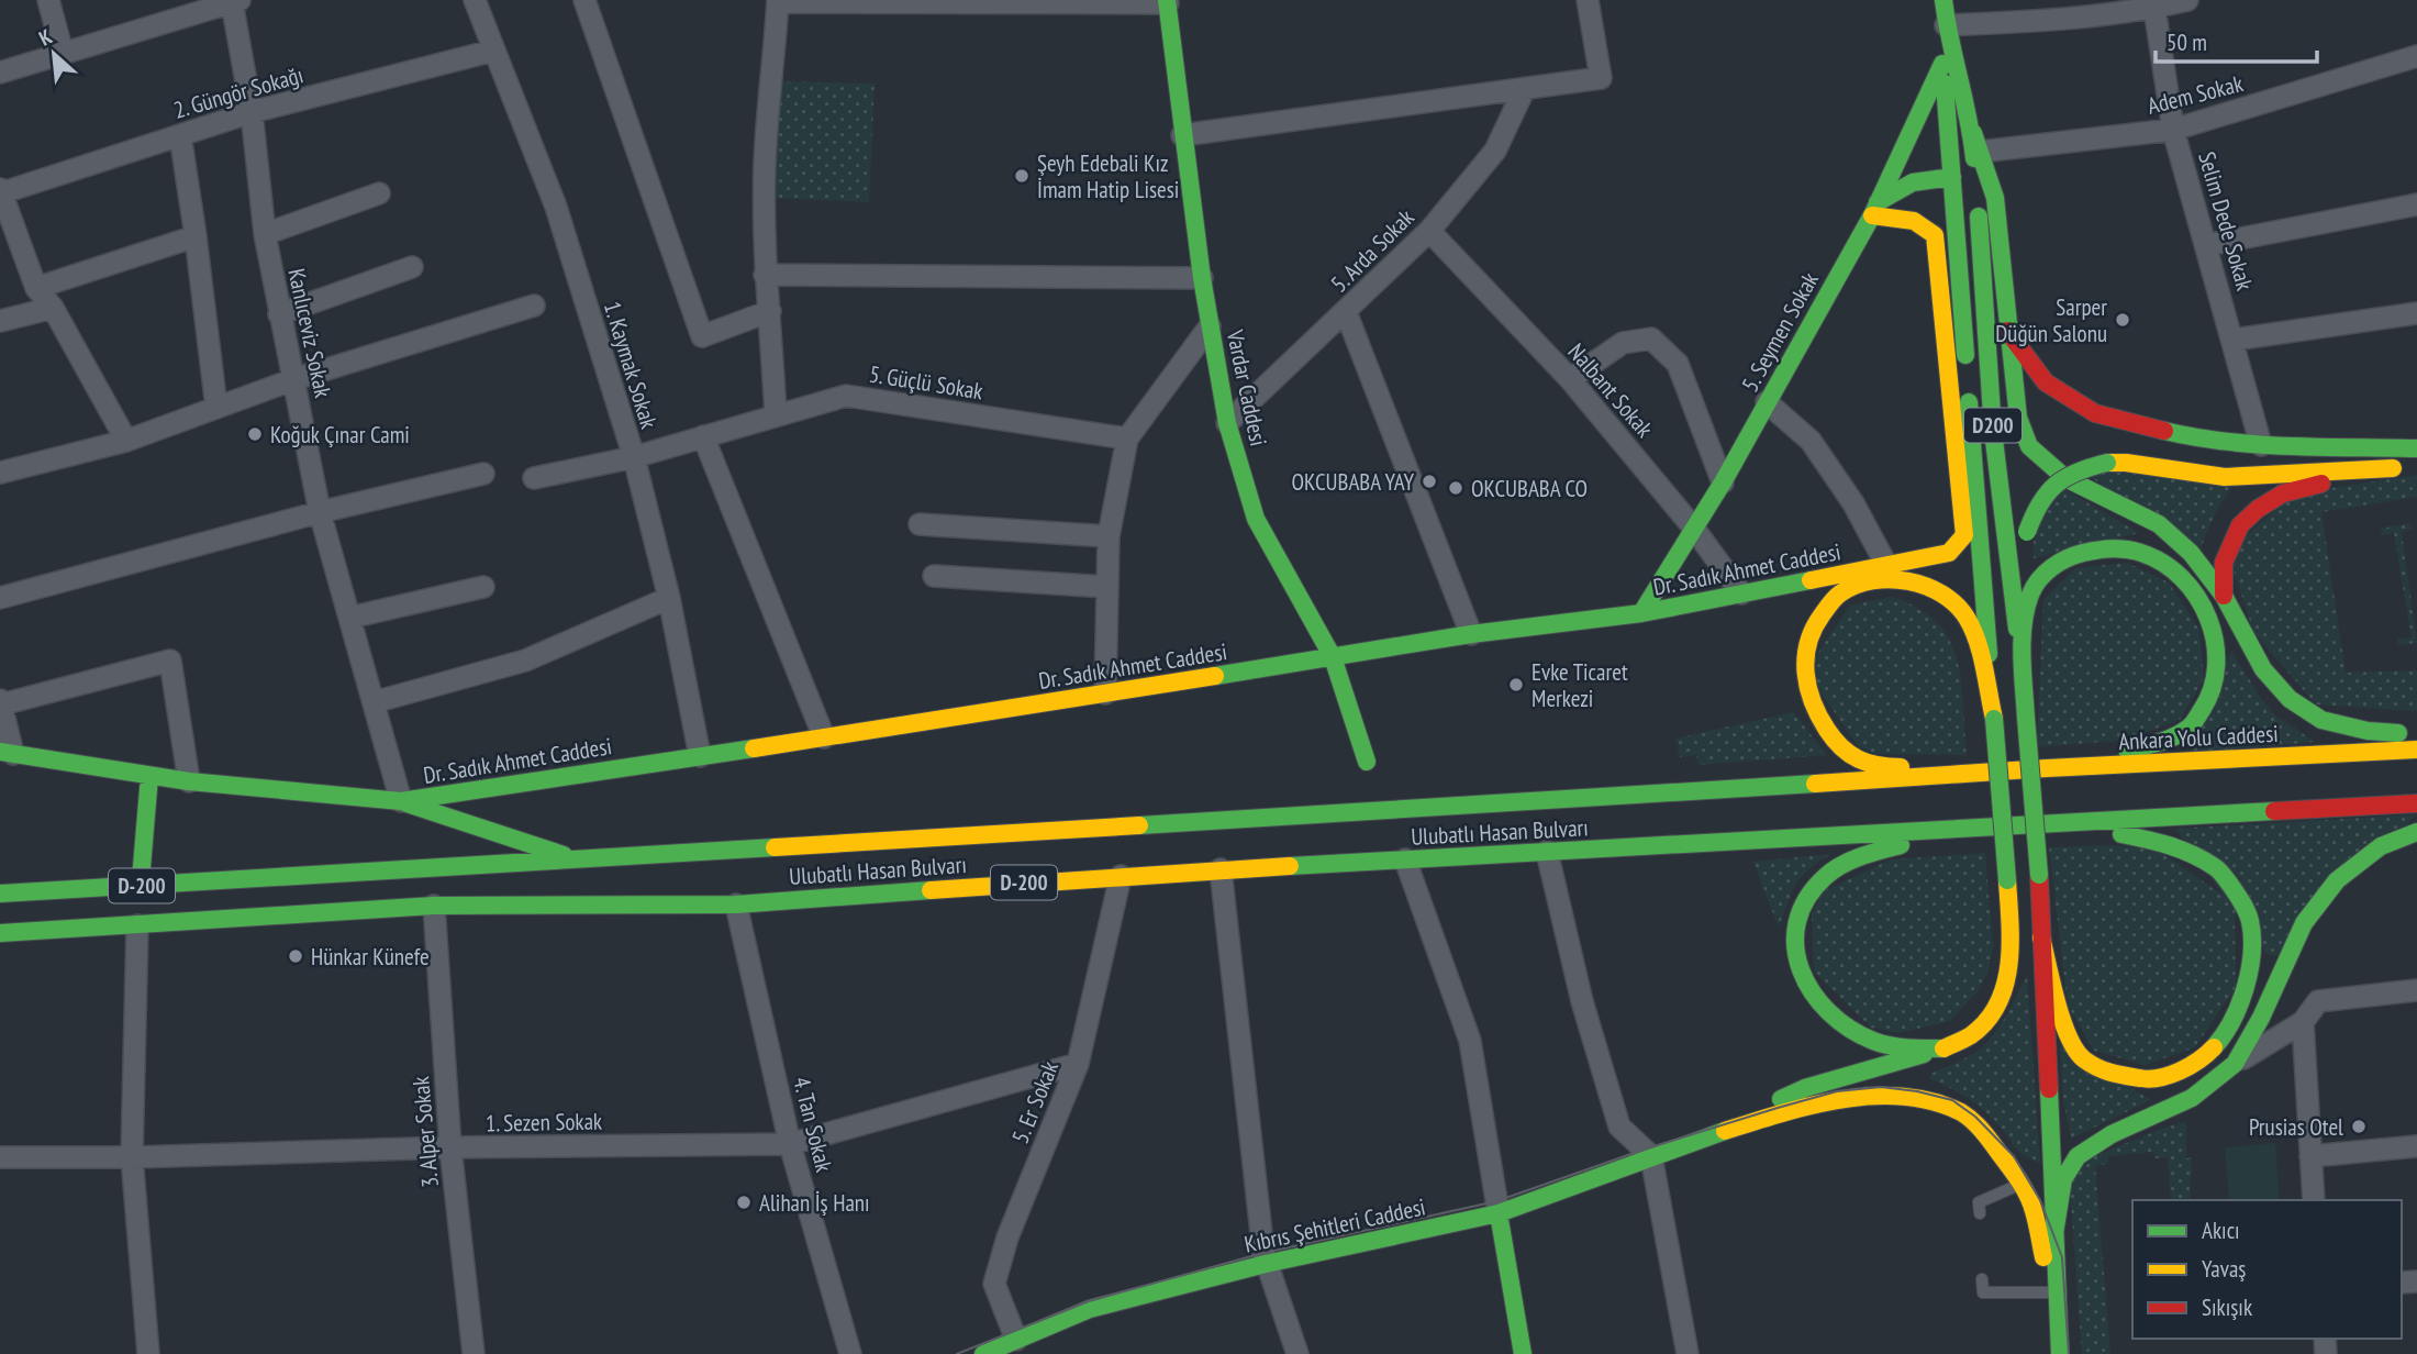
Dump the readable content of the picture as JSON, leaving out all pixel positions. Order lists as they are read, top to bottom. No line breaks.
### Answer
{"streets":{"main road":["5. Seymen Sokak","Vardar Caddesi","D200","Dr. Sadık Ahmet Caddesi","Ankara Yolu Caddesi","Ulubatlı Hasan Bulvarı","D-200","Kıbrıs Şehitleri Caddesi"],"street":["2. Güngör Sokağı","Adem Sokak","Selim Dede Sokak","5. Arda Sokak","Kanlıceviz Sokak","1. Kaymak Sokak","5. Güçlü Sokak","Nalbant Sokak","5. Er Sokak","1. Sezen Sokak","4. Tan Sokak","3. Alper Sokak"]},"crossings":[["2. Güngör Sokağı","Kanlıceviz Sokak"],["2. Güngör Sokağı","1. Kaymak Sokak"],["Adem Sokak","Selim Dede Sokak"],["Adem Sokak","D200"],["5. Arda Sokak","Vardar Caddesi"],["5. Arda Sokak","Nalbant Sokak"],["5. Seymen Sokak","Nalbant Sokak"],["5. Seymen Sokak","Dr. Sadık Ahmet Caddesi"],["Kanlıceviz Sokak","Dr. Sadık Ahmet Caddesi"],["1. Kaymak Sokak","5. Güçlü Sokak"],["1. Kaymak Sokak","Dr. Sadık Ahmet Caddesi"],["Vardar Caddesi","Dr. Sadık Ahmet Caddesi"],["Nalbant Sokak","Dr. Sadık Ahmet Caddesi"],["Ankara Yolu Caddesi","Ulubatlı Hasan Bulvarı"],["Ulubatlı Hasan Bulvarı","5. Er Sokak"],["Ulubatlı Hasan Bulvarı","4. Tan Sokak"],["Ulubatlı Hasan Bulvarı","3. Alper Sokak"],["5. Er Sokak","1. Sezen Sokak"],["5. Er Sokak","Kıbrıs Şehitleri Caddesi"],["1. Sezen Sokak","4. Tan Sokak"],["1. Sezen Sokak","3. Alper Sokak"]],"places":["Şeyh Edebali Kız İmam Hatip Lisesi","Sarper Düğün Salonu","Koğuk Çınar Cami","OKCUBABA YAY","OKCUBABA CO","Evke Ticaret Merkezi","Hünkar Künefe","Prusias Otel","Alihan İş Hanı"],"legend":["Akıcı","Yavaş","Sıkışık"],"scale_bar":"50 m","north":"top left"}
